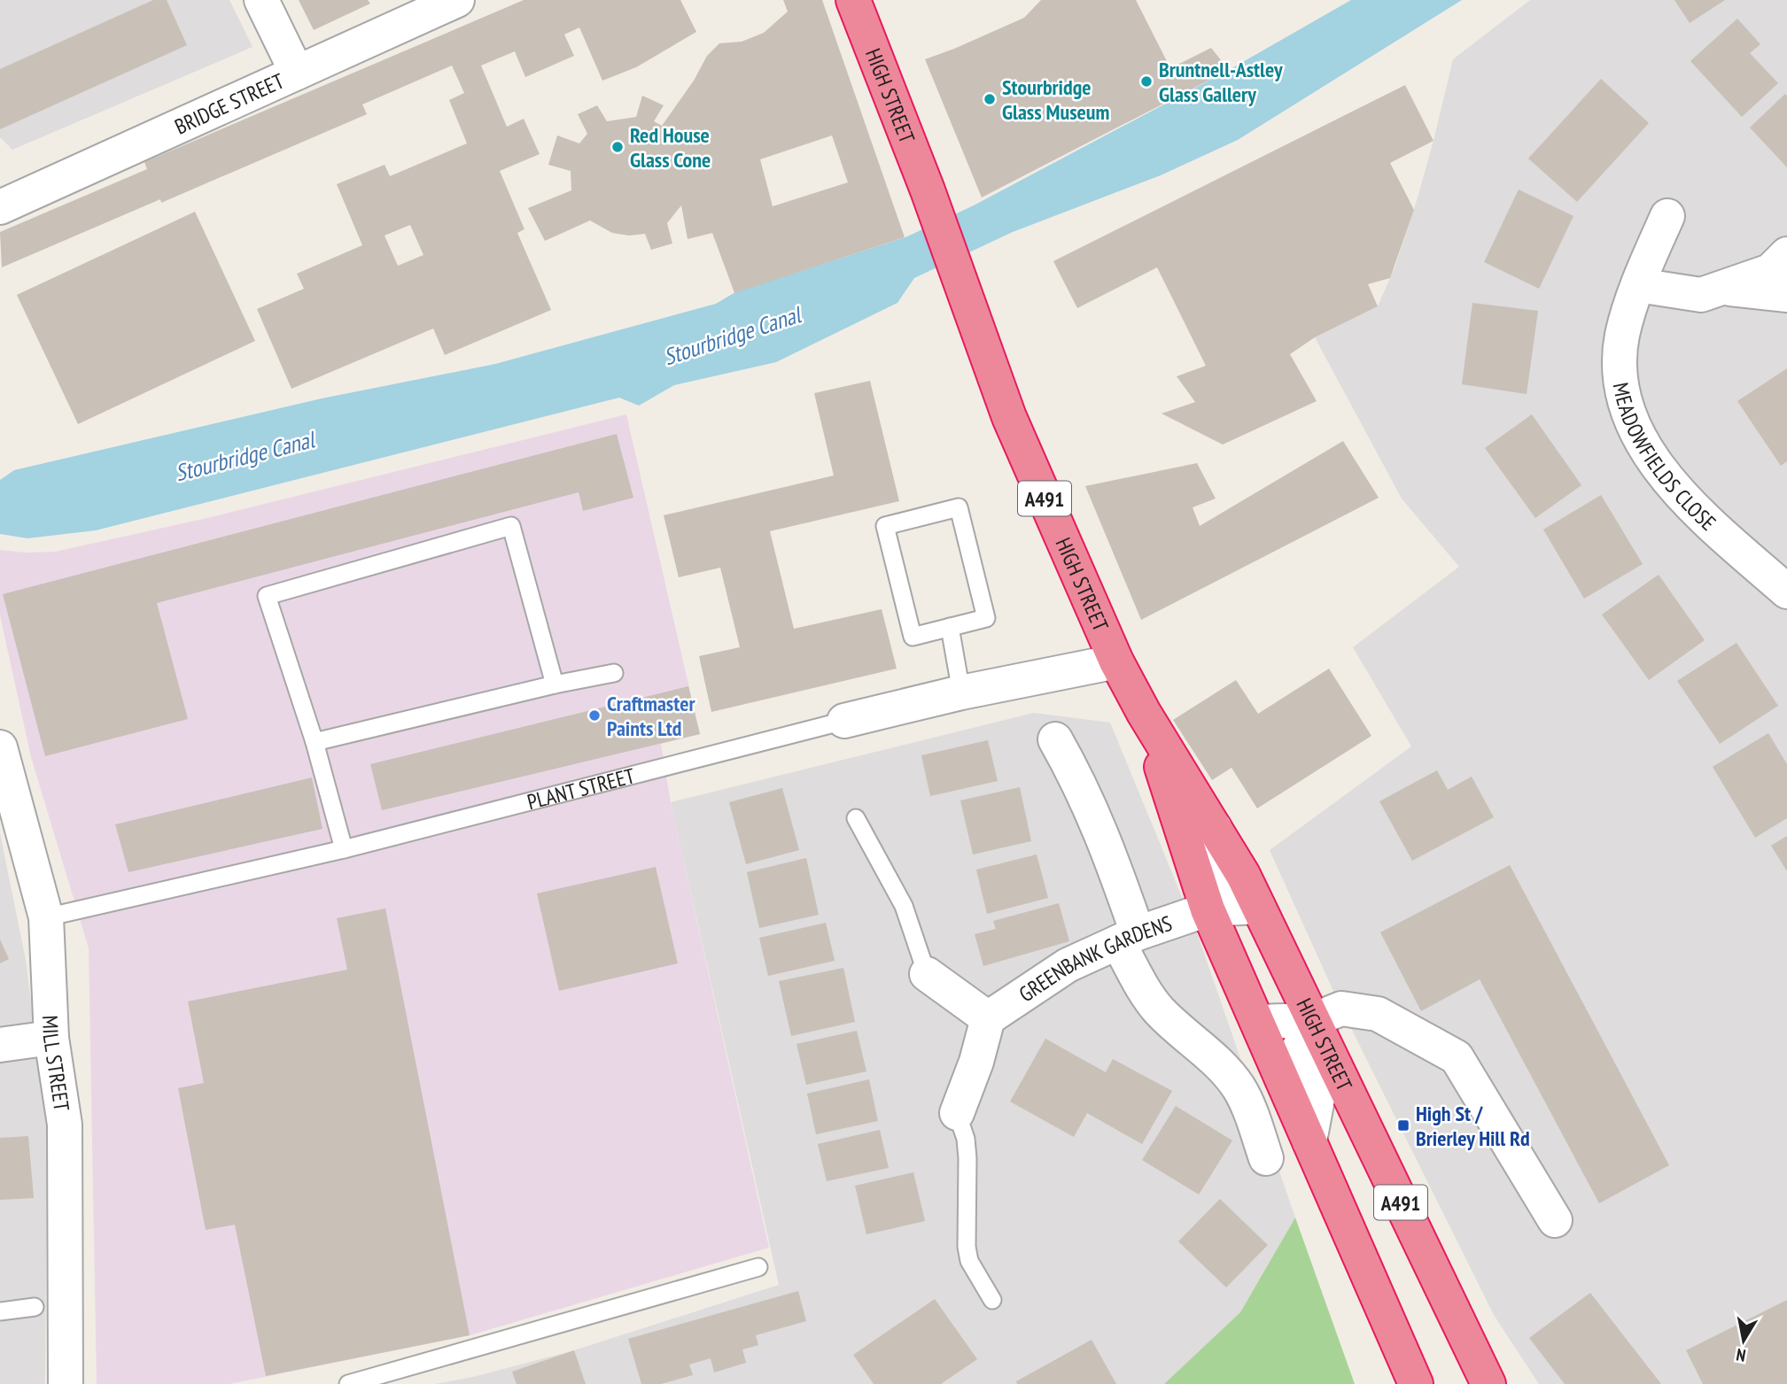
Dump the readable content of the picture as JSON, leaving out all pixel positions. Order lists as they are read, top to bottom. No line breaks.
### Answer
{"streets":{"highway":["HIGH STREET","A491"],"street":["BRIDGE STREET","MEADOWFIELDS CLOSE","PLANT STREET","GREENBANK GARDENS","MILL STREET"]},"crossings":[["HIGH STREET","PLANT STREET"],["HIGH STREET","GREENBANK GARDENS"],["PLANT STREET","MILL STREET"]],"water":["Stourbridge Canal"],"places":{"other":["Bruntnell-Astley Glass Gallery","Stourbridge Glass Museum","Red House Glass Cone","Craftmaster Paints Ltd"],"transit":["High St / Brierley Hill Rd"]},"north":"bottom"}
